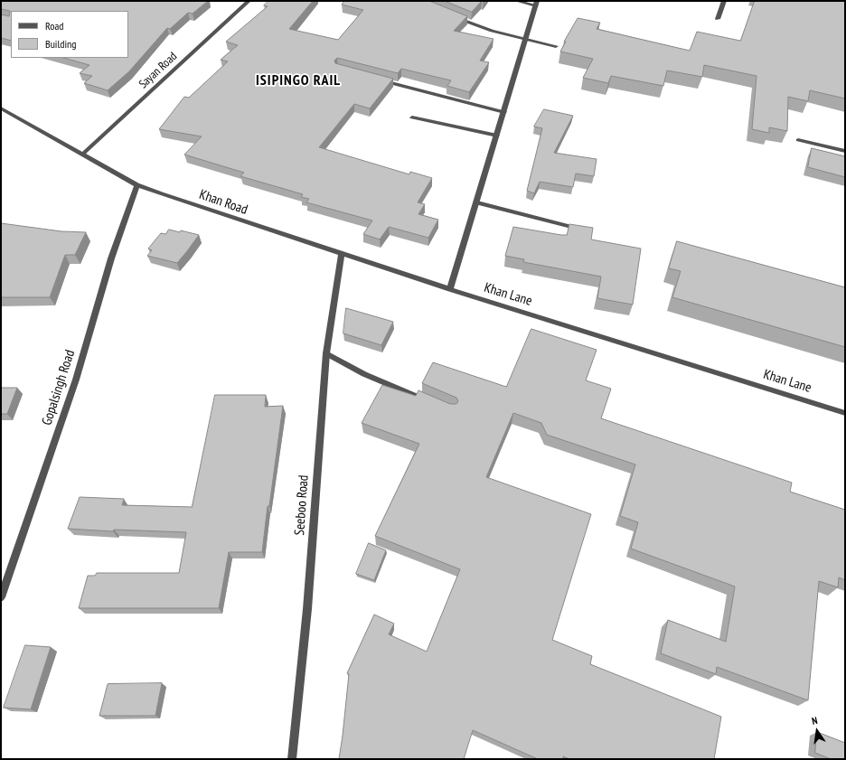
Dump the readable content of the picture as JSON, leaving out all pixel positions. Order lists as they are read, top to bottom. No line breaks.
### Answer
{"streets":{"street":["Sayan Road","Khan Road","Khan Lane","Gopalsingh Road","Seeboo Road"]},"crossings":[["Sayan Road","Khan Road"],["Khan Road","Khan Lane"],["Khan Road","Gopalsingh Road"],["Khan Road","Seeboo Road"]],"districts":["ISIPINGO RAIL"],"legend":["Road","Building"],"north":"top"}
